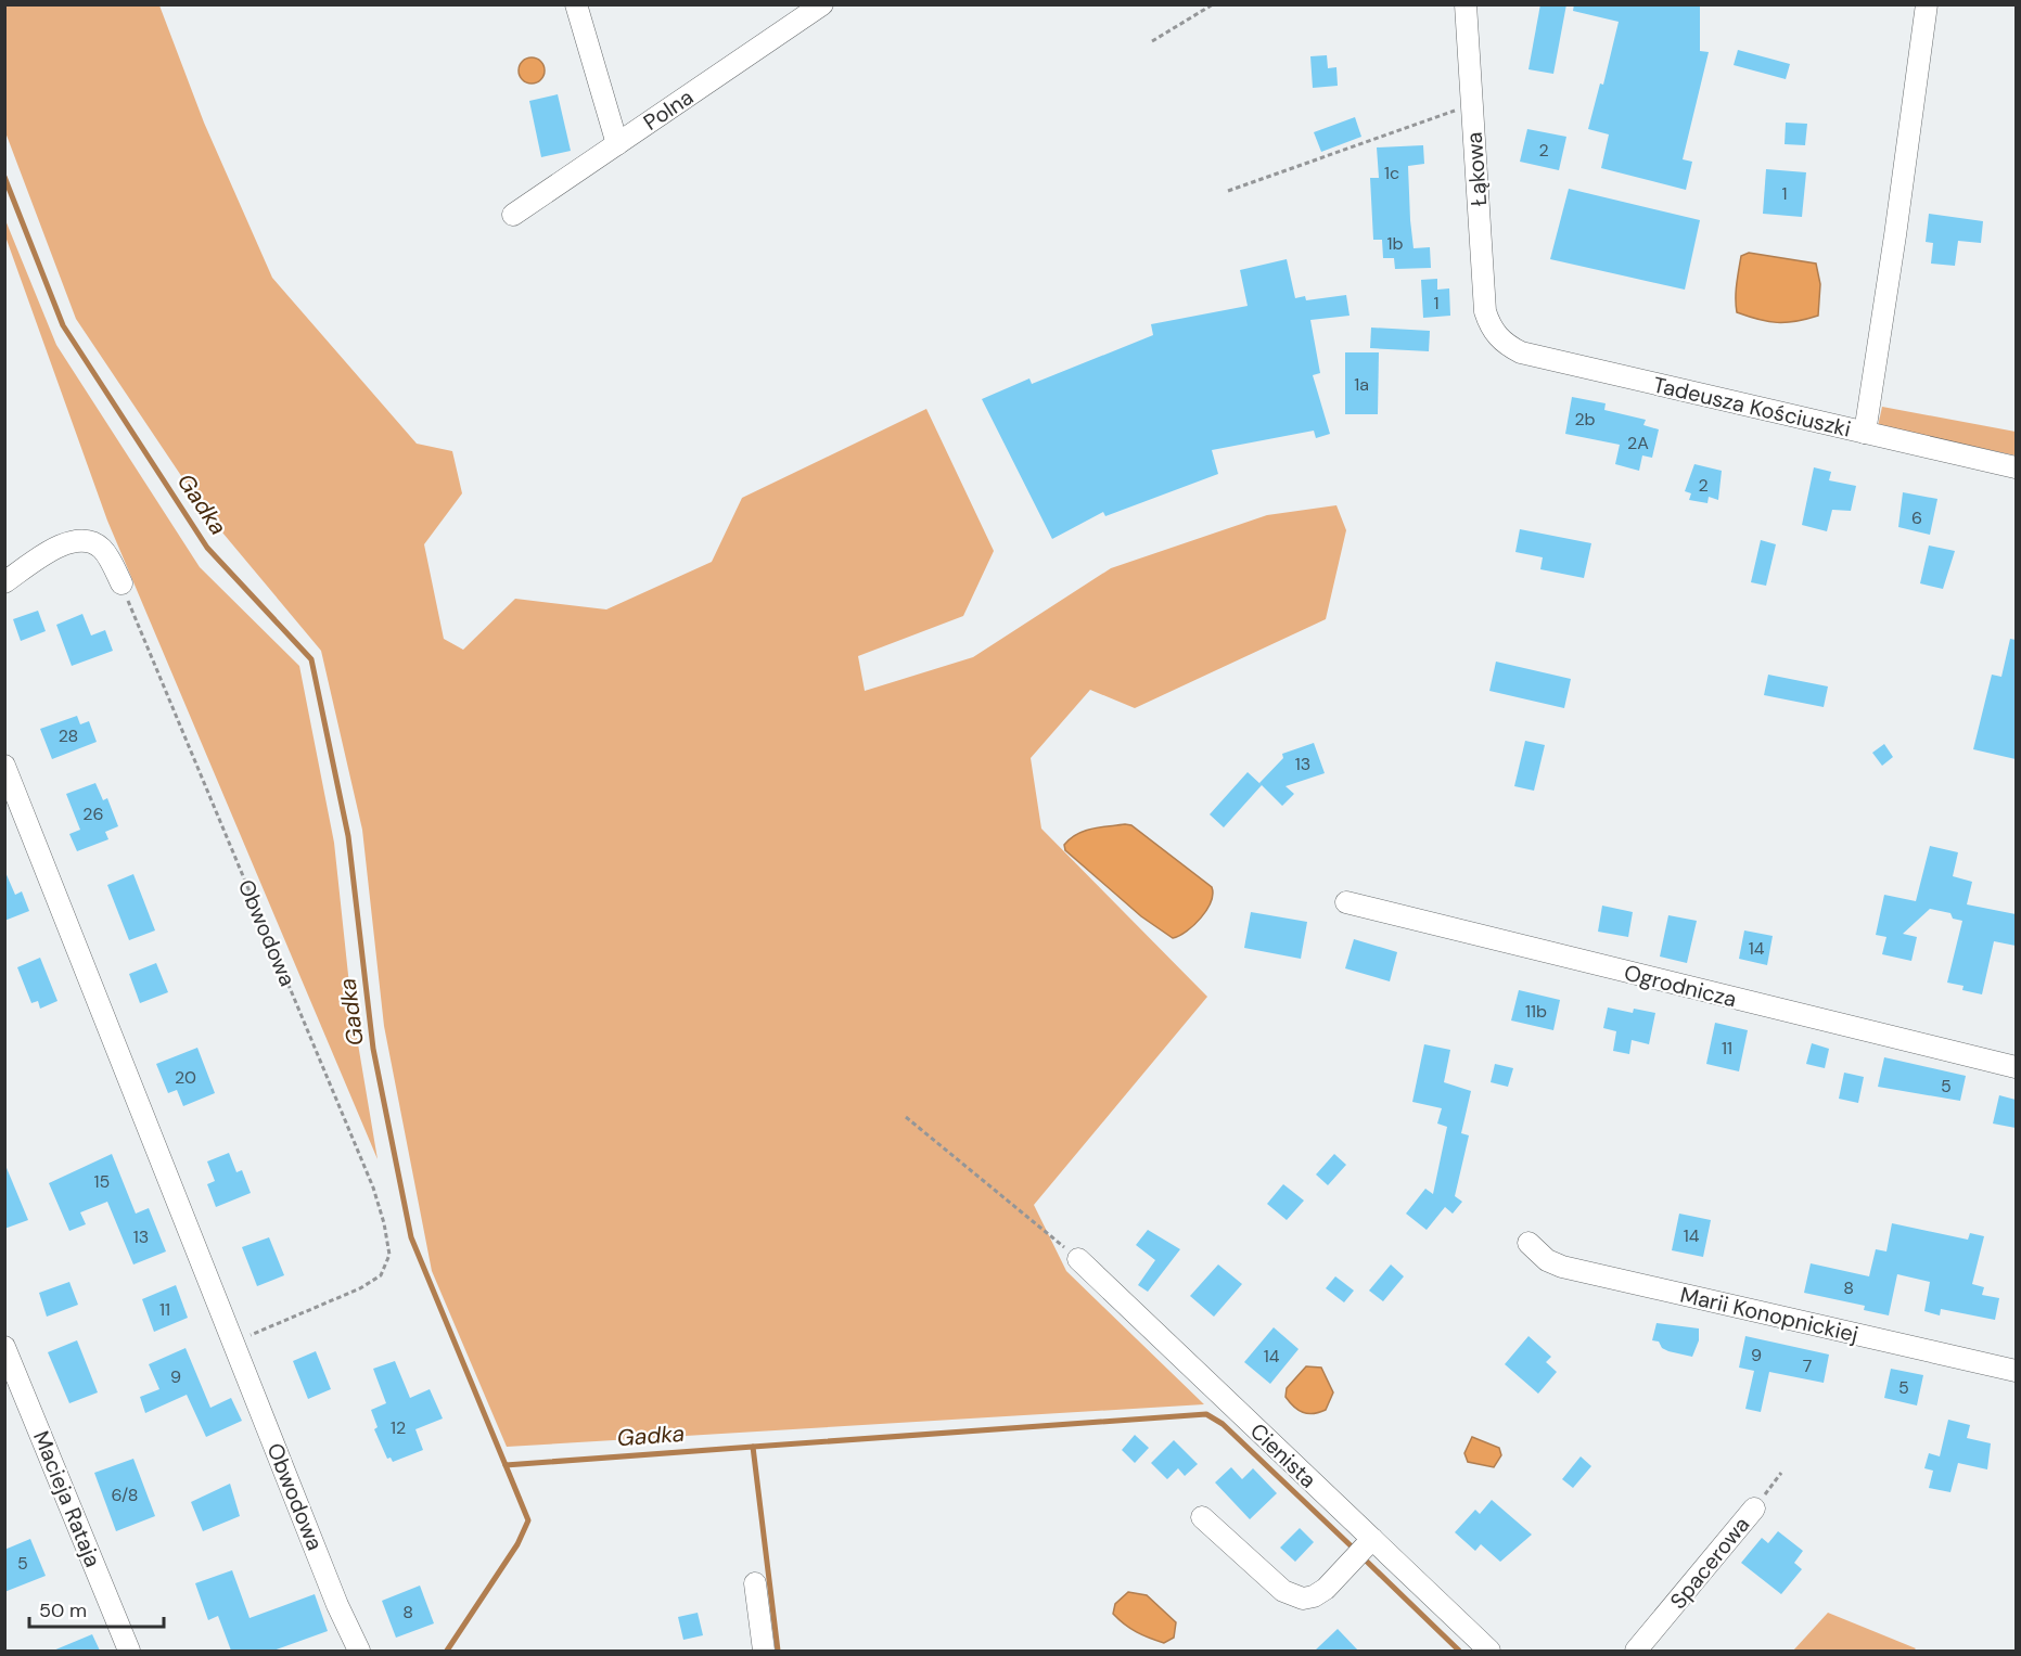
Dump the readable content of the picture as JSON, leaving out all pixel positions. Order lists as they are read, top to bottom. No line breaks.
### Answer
{"streets":{"street":["Polna","Łąkowa","Tadeusza Kościuszki","Obwodowa","Ogrodnicza","Marii Konopnickiej","Cienista","Macieja Rataja","Spacerowa"]},"crossings":[["Łąkowa","Tadeusza Kościuszki"]],"water":["Gadka"],"house_numbers":["2","1c","1","1b","1","1a","2b","2A","2","6","28","13","26","14","11b","11","20","5","15","14","13","8","11","9","14","7","9","5","12","6/8","5","8"],"scale_bar":"50 m"}
